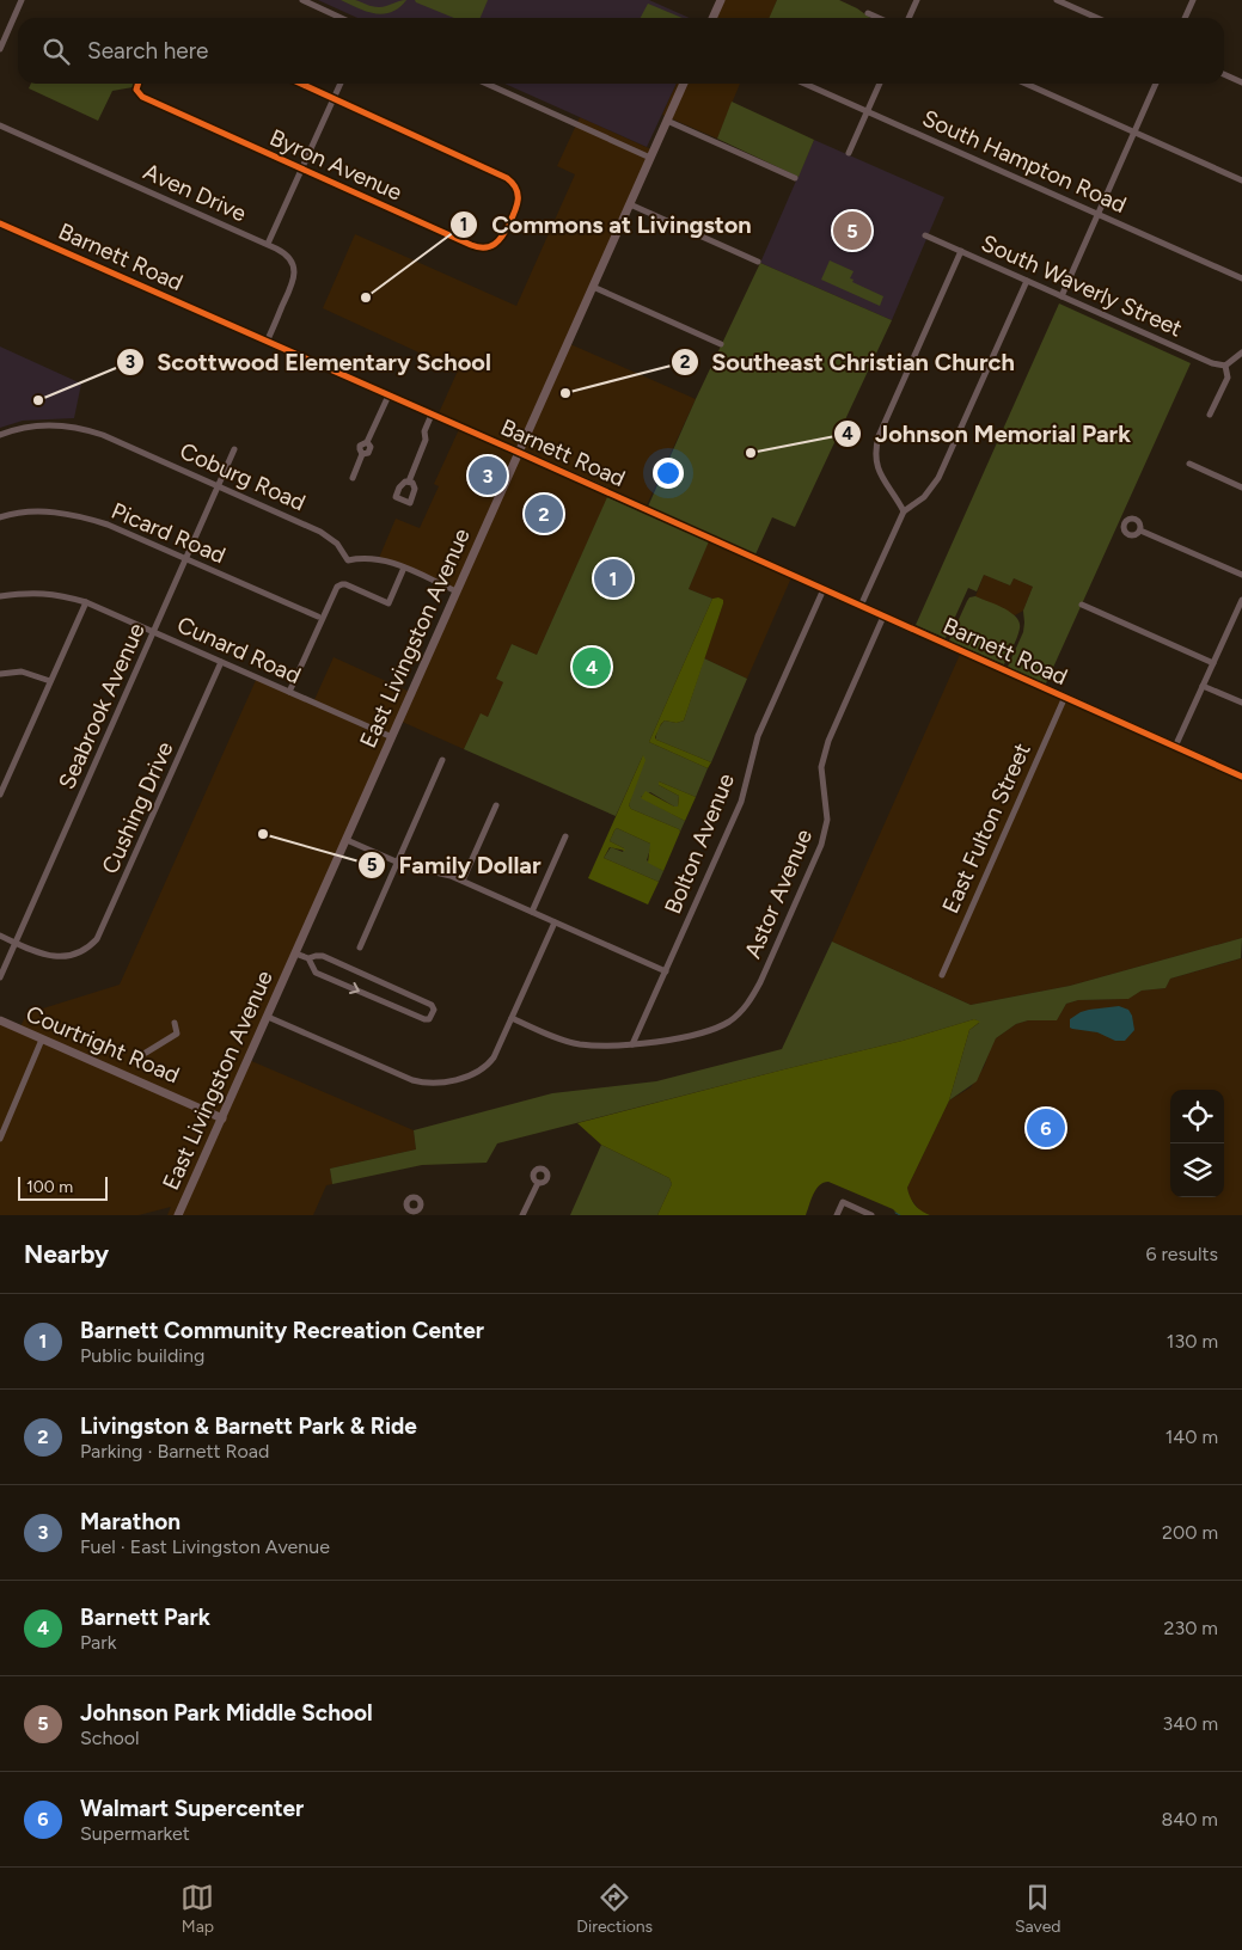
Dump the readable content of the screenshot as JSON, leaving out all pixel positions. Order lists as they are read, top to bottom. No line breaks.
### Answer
{"streets":{"main road":["Barnett Road","East Livingston Avenue","Courtright Road"],"street":["South Hampton Road","Byron Avenue","Aven Drive","South Waverly Street","Coburg Road","Picard Road","Cunard Road","Seabrook Avenue","Cushing Drive","East Fulton Street","Bolton Avenue","Astor Avenue"]},"crossings":[["Aven Drive","Barnett Road"],["Barnett Road","East Livingston Avenue"],["Barnett Road","East Fulton Street"],["Barnett Road","Bolton Avenue"],["Barnett Road","Astor Avenue"],["Coburg Road","East Livingston Avenue"],["Coburg Road","Seabrook Avenue"],["Picard Road","Seabrook Avenue"],["East Livingston Avenue","Cunard Road"],["East Livingston Avenue","Courtright Road"],["Cunard Road","Seabrook Avenue"],["Cunard Road","Cushing Drive"],["Seabrook Avenue","Cushing Drive"],["Bolton Avenue","Astor Avenue"]],"places":["Commons at Livingston","Southeast Christian Church","Scottwood Elementary School","Johnson Memorial Park","Family Dollar"],"scale_bar":"100 m","page":{"search":"Search here","pins":["5","3","2","1","4","6"],"scale":"100 m","heading":["Nearby","6 results"],"list":[{"mark":"1","name":"Barnett Community Recreation Center","note":"Public building","value":"130 m"},{"mark":"2","name":"Livingston & Barnett Park & Ride","note":"Parking · Barnett Road","value":"140 m"},{"mark":"3","name":"Marathon","note":"Fuel · East Livingston Avenue","value":"200 m"},{"mark":"4","name":"Barnett Park","note":"Park","value":"230 m"},{"mark":"5","name":"Johnson Park Middle School","note":"School","value":"340 m"},{"mark":"6","name":"Walmart Supercenter","note":"Supermarket","value":"840 m"}],"nav":["Map","Directions","Saved"]}}
